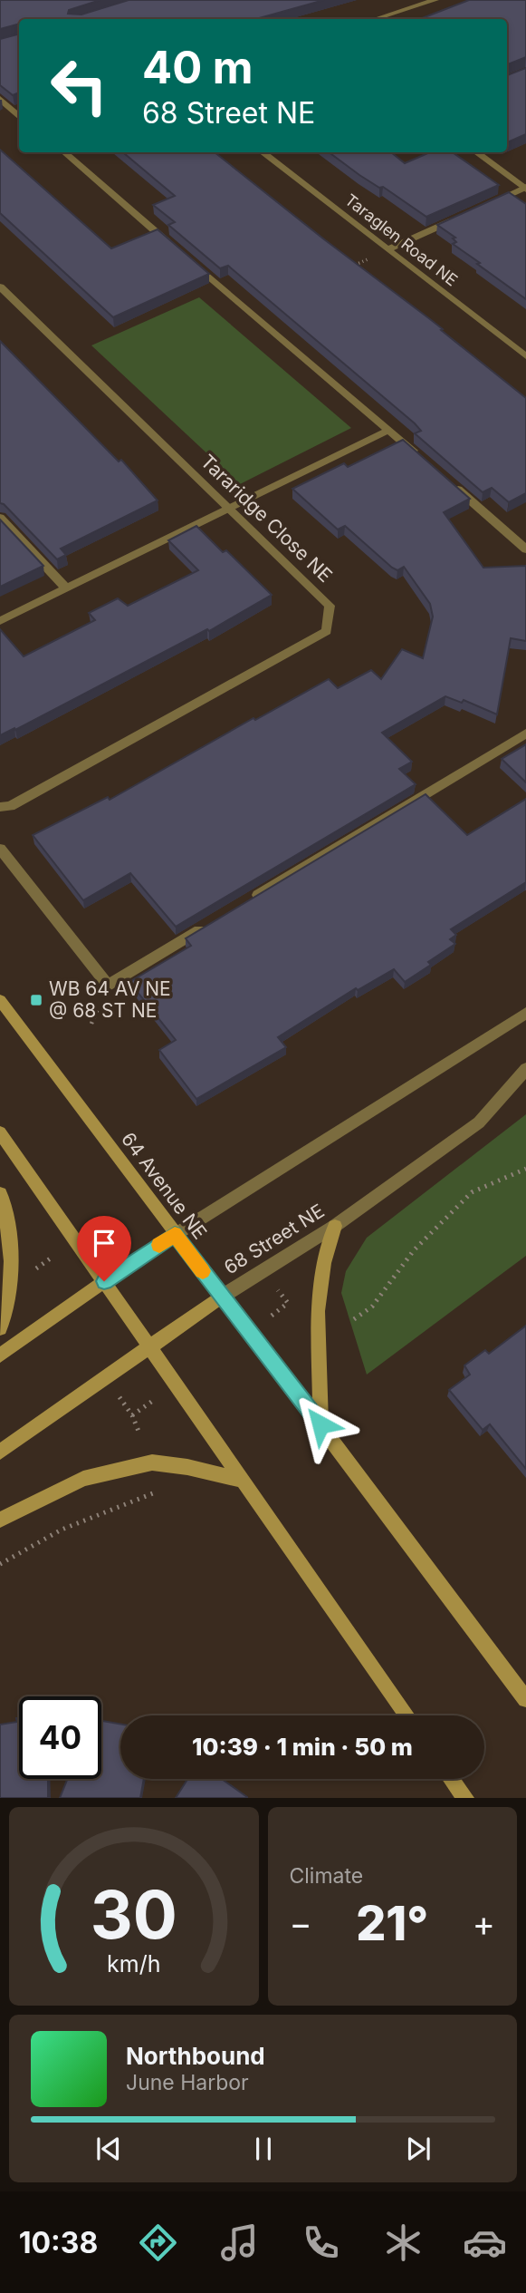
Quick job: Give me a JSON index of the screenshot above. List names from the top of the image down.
{
  "streets": {
    "main road": ["64 Avenue NE", "68 Street NE"],
    "street": ["Taraglen Road NE", "Tararidge Close NE"]
  },
  "crossings": [
    ["64 Avenue NE", "68 Street NE"]
  ],
  "places": {
    "transit": ["WB 64 AV NE @ 68 ST NE"]
  },
  "page": {
    "turn": ["40 m", "68 Street NE"],
    "limit": "40",
    "trip": "10:39 · 1 min · 50 m",
    "tile": "Climate",
    "heat": ["−", "21°", "+"],
    "song": ["Northbound", "June Harbor"],
    "tabs": "10:38",
    "gauge": ["30", "km/h"]
  }
}
